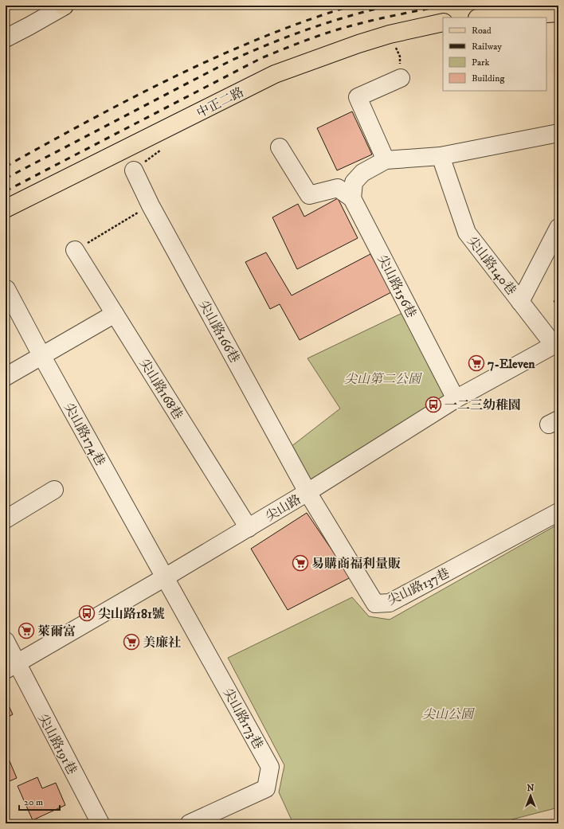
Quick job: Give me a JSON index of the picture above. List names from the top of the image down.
{
  "streets": {
    "main road": ["中正二路"],
    "street": [
      "尖山路140巷",
      "尖山路156巷",
      "尖山路166巷",
      "尖山路168巷",
      "尖山路174巷",
      "尖山路",
      "尖山路137巷",
      "尖山路173巷",
      "尖山路191巷"
    ]
  },
  "crossings": [
    ["尖山路140巷", "尖山路"],
    ["尖山路156巷", "尖山路"],
    ["尖山路166巷", "尖山路"],
    ["尖山路166巷", "尖山路137巷"],
    ["尖山路168巷", "尖山路"],
    ["尖山路174巷", "尖山路"],
    ["尖山路174巷", "尖山路173巷"],
    ["尖山路", "尖山路137巷"],
    ["尖山路", "尖山路173巷"],
    ["尖山路", "尖山路191巷"]
  ],
  "parks": ["尖山第二公園", "尖山公園"],
  "places": {
    "supermarket": [
      "7-Eleven",
      "易購商福利量販",
      "萊爾富",
      "美廉社"
    ],
    "bus stop": ["一二三幼稚園", "尖山路181號"]
  },
  "legend": [
    "Road",
    "Railway",
    "Park",
    "Building"
  ],
  "scale_bar": "20 m",
  "north": "top"
}
